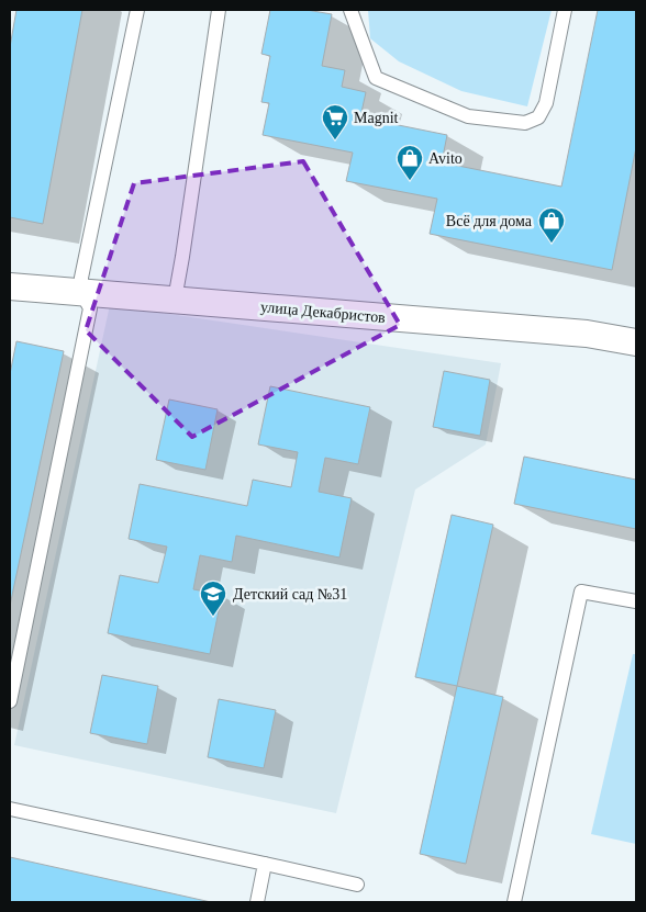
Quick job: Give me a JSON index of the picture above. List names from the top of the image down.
{
  "streets": {
    "street": ["улица Декабристов"]
  },
  "places": {
    "supermarket": ["Magnit"],
    "shop": ["Avito", "Всё для дома"],
    "school or university": ["Детский сад №31"]
  }
}
